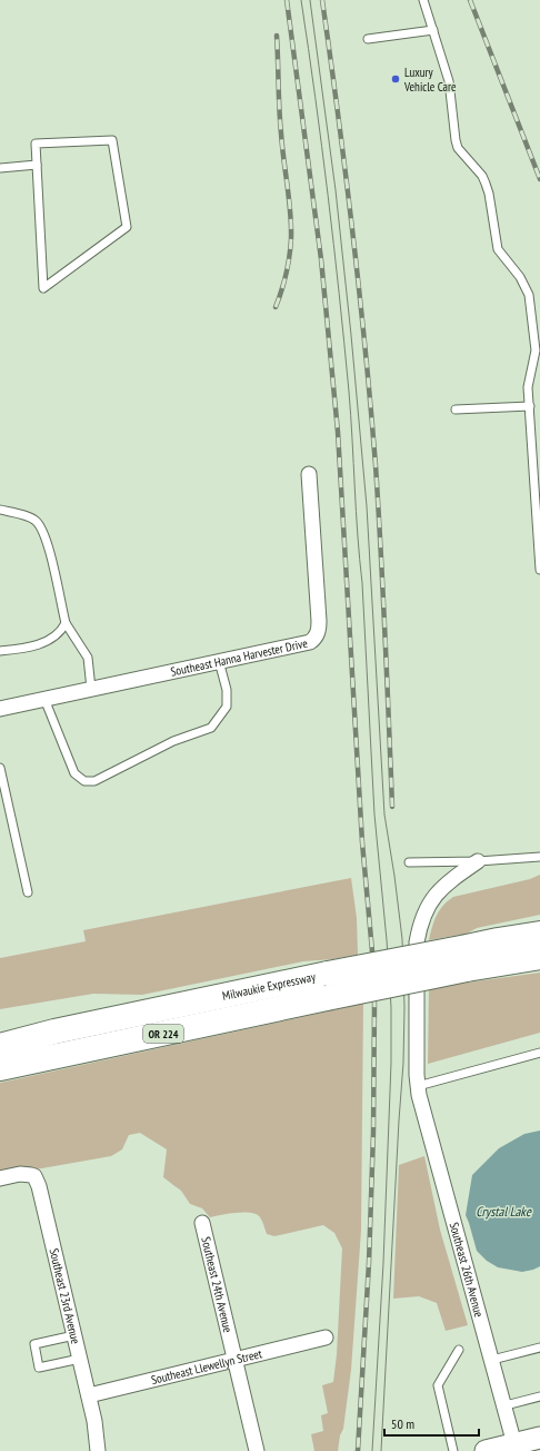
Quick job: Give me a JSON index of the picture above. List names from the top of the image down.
{
  "streets": {
    "highway": ["Milwaukie Expressway", "OR 224"],
    "street": [
      "Southeast Hanna Harvester Drive",
      "Southeast 26th Avenue",
      "Southeast 24th Avenue",
      "Southeast 23rd Avenue",
      "Southeast Llewellyn Street"
    ]
  },
  "crossings": [
    ["Southeast 24th Avenue", "Southeast Llewellyn Street"],
    ["Southeast 23rd Avenue", "Southeast Llewellyn Street"]
  ],
  "water": ["Crystal Lake"],
  "places": ["Luxury Vehicle Care"],
  "scale_bar": "50 m"
}
